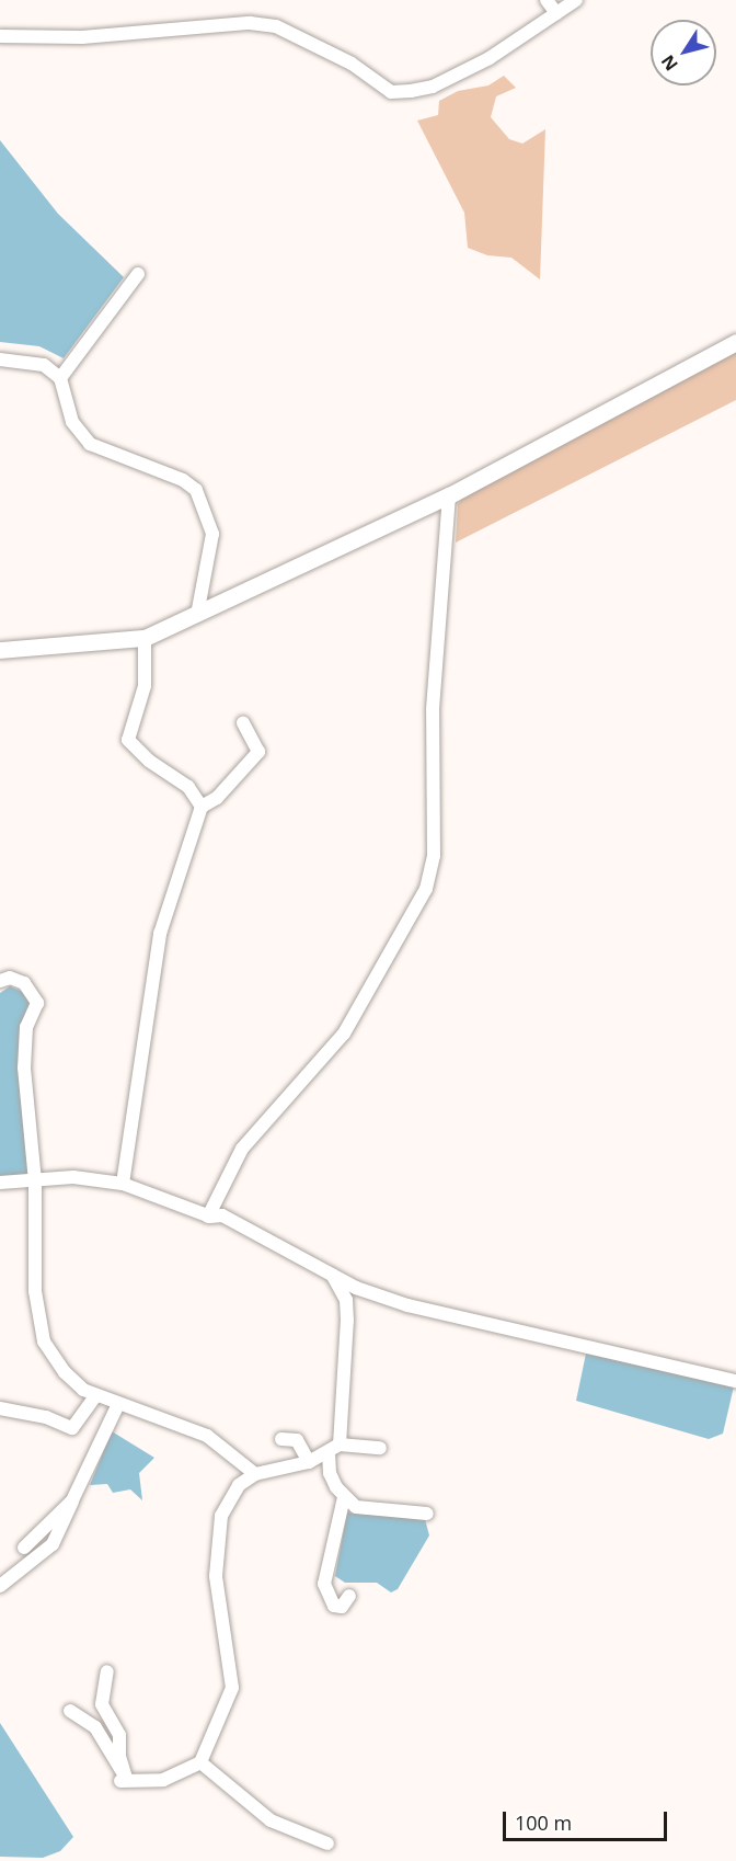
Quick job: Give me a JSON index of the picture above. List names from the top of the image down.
{
  "scale_bar": "100 m",
  "north": "bottom left"
}
